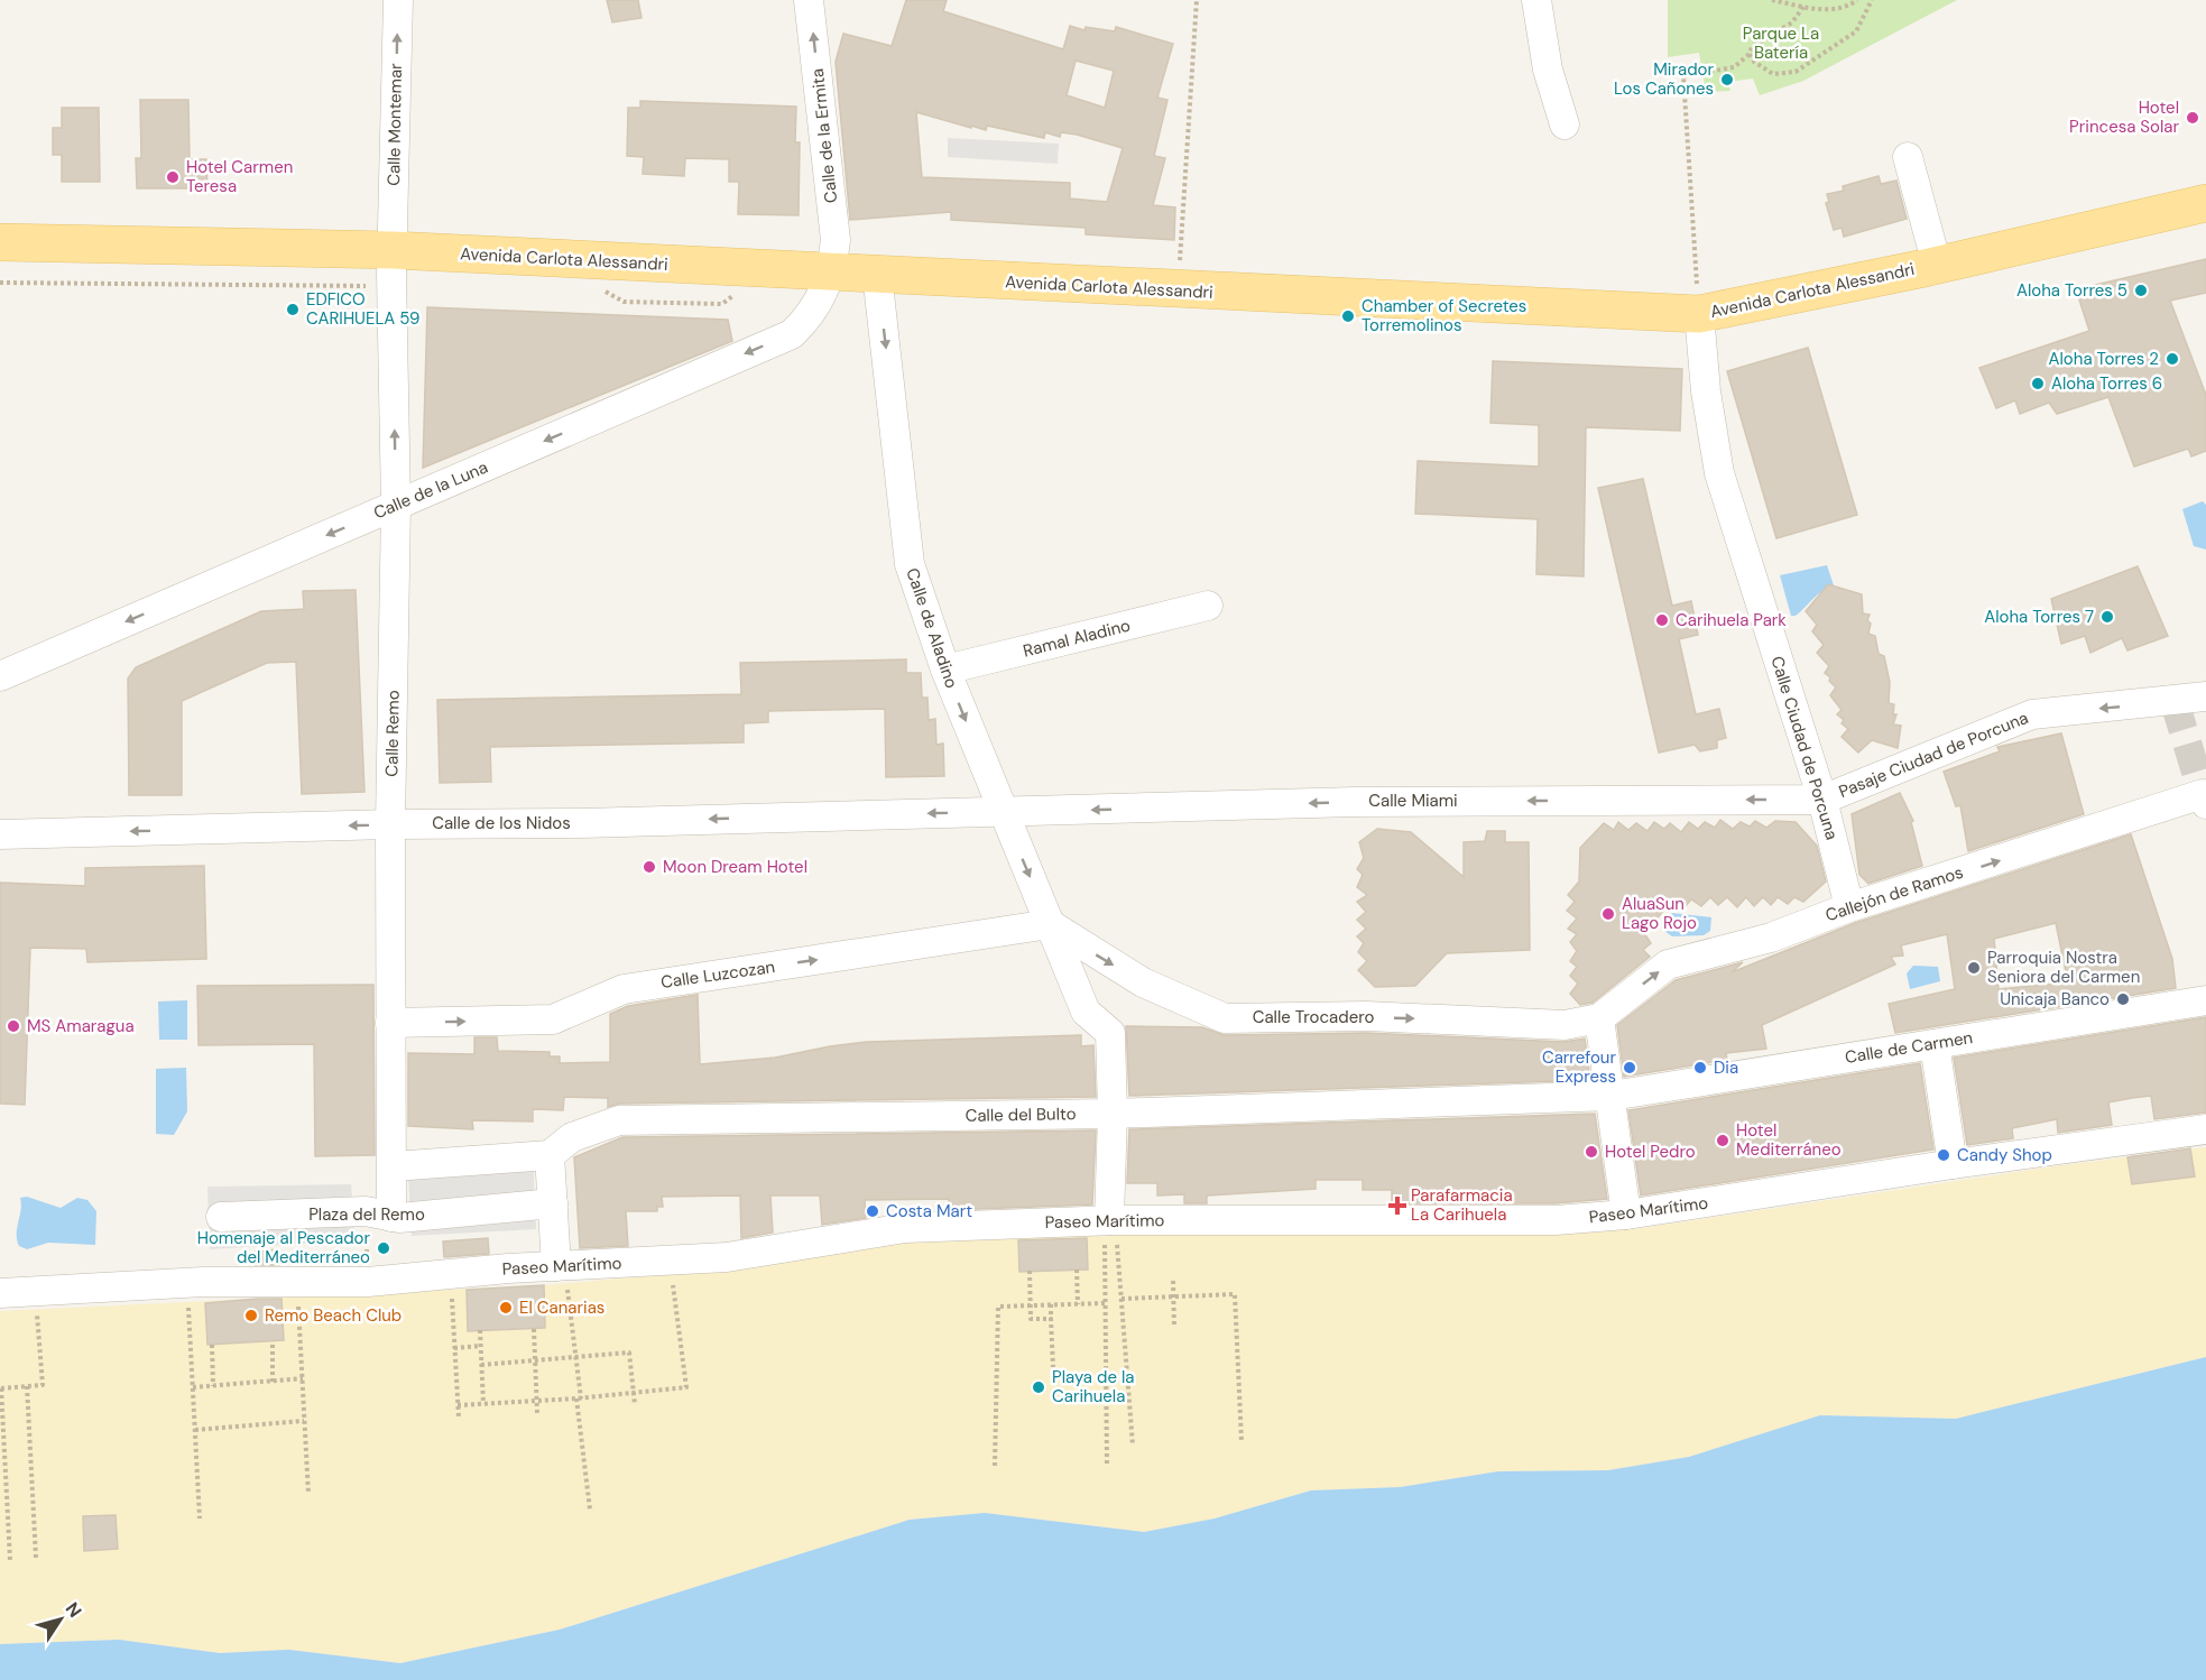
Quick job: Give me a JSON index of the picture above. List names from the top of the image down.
{
  "streets": {
    "main road": ["Avenida Carlota Alessandri"],
    "street": [
      "Calle Montemar",
      "Calle de la Ermita",
      "Calle de la Luna",
      "Calle de Aladino",
      "Ramal Aladino",
      "Calle Remo",
      "Calle Ciudad de Porcuna",
      "Pasaje Ciudad de Porcuna",
      "Calle Miami",
      "Calle de los Nidos",
      "Callejón de Ramos",
      "Calle Luzcozan",
      "Calle Trocadero",
      "Calle de Carmen",
      "Calle del Bulto",
      "Paseo Marítimo",
      "Plaza del Remo"
    ]
  },
  "crossings": [
    ["Calle Montemar", "Avenida Carlota Alessandri"],
    ["Calle Montemar", "Calle Remo"],
    ["Calle de la Ermita", "Avenida Carlota Alessandri"],
    ["Calle de la Ermita", "Calle de la Luna"],
    ["Avenida Carlota Alessandri", "Calle de la Luna"],
    ["Avenida Carlota Alessandri", "Calle de Aladino"],
    ["Avenida Carlota Alessandri", "Calle Remo"],
    ["Avenida Carlota Alessandri", "Calle Ciudad de Porcuna"],
    ["Calle de la Luna", "Calle Remo"],
    ["Calle de Aladino", "Ramal Aladino"],
    ["Calle de Aladino", "Calle Miami"],
    ["Calle de Aladino", "Calle de los Nidos"],
    ["Calle de Aladino", "Calle Luzcozan"],
    ["Calle de Aladino", "Calle Trocadero"],
    ["Calle de Aladino", "Calle del Bulto"],
    ["Calle de Aladino", "Paseo Marítimo"],
    ["Calle Remo", "Calle de los Nidos"],
    ["Calle Remo", "Calle Luzcozan"],
    ["Calle Remo", "Plaza del Remo"],
    ["Calle Ciudad de Porcuna", "Pasaje Ciudad de Porcuna"],
    ["Calle Ciudad de Porcuna", "Calle Miami"],
    ["Calle Ciudad de Porcuna", "Callejón de Ramos"],
    ["Pasaje Ciudad de Porcuna", "Calle Miami"],
    ["Calle Miami", "Calle de los Nidos"],
    ["Callejón de Ramos", "Calle Trocadero"],
    ["Calle Luzcozan", "Calle Trocadero"],
    ["Calle de Carmen", "Calle del Bulto"]
  ],
  "one_way": [
    "Calle Montemar",
    "Calle de la Ermita",
    "Calle de la Luna",
    "Calle de Aladino",
    "Pasaje Ciudad de Porcuna",
    "Calle Miami",
    "Calle de los Nidos",
    "Callejón de Ramos",
    "Calle Luzcozan",
    "Calle Trocadero"
  ],
  "parks": ["Parque La Batería"],
  "places": {
    "other": [
      "Mirador Los Cañones",
      "Hotel Princesa Solar",
      "Hotel Carmen Teresa",
      "Aloha Torres 5",
      "EDFICO CARIHUELA 59",
      "Chamber of Secretes Torremolinos",
      "Aloha Torres 2",
      "Aloha Torres 6",
      "Aloha Torres 7",
      "Carihuela Park",
      "Moon Dream Hotel",
      "AluaSun Lago Rojo",
      "Parroquia Nostra Seniora del Carmen",
      "Unicaja Banco",
      "MS Amaragua",
      "Carrefour Express",
      "Dia",
      "Hotel Mediterráneo",
      "Hotel Pedro",
      "Candy Shop",
      "Costa Mart",
      "Homenaje al Pescador del Mediterráneo",
      "El Canarias",
      "Remo Beach Club",
      "Playa de la Carihuela"
    ],
    "health": ["Parafarmacia La Carihuela"]
  },
  "north": "top right"
}
